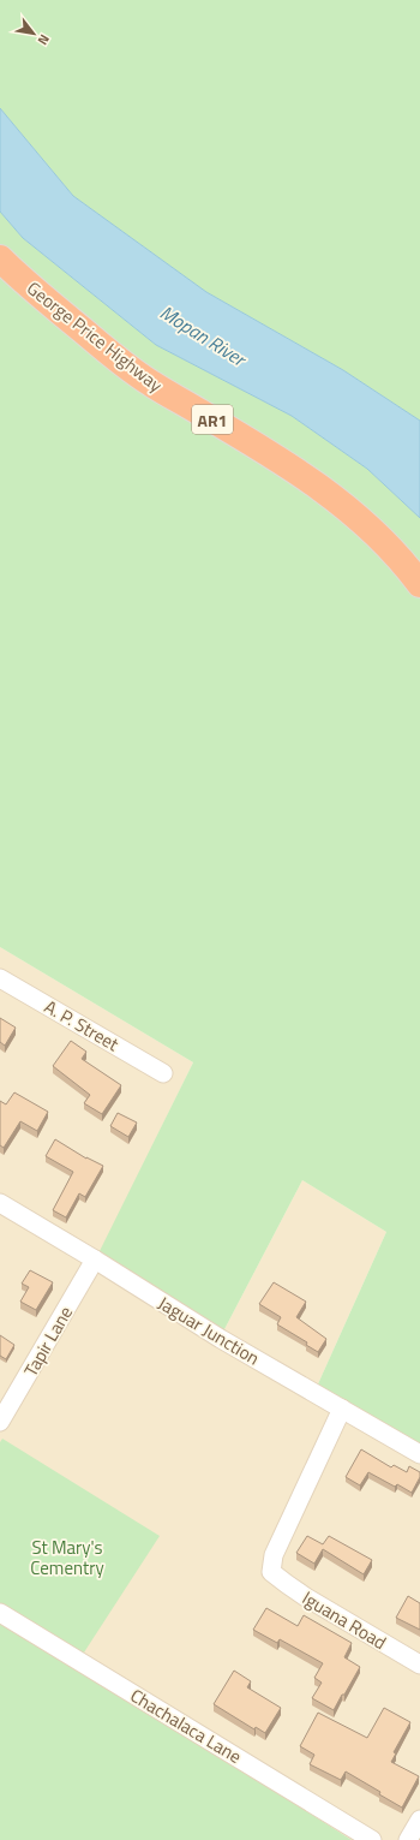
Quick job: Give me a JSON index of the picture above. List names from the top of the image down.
{
  "streets": {
    "highway": ["George Price Highway", "AR1"],
    "street": [
      "A. P. Street",
      "Jaguar Junction",
      "Tapir Lane",
      "Iguana Road",
      "Chachalaca Lane"
    ]
  },
  "crossings": [
    ["Jaguar Junction", "Tapir Lane"],
    ["Jaguar Junction", "Iguana Road"]
  ],
  "water": ["Mopan River"],
  "parks": ["St Mary's Cementry"],
  "north": "bottom right"
}
